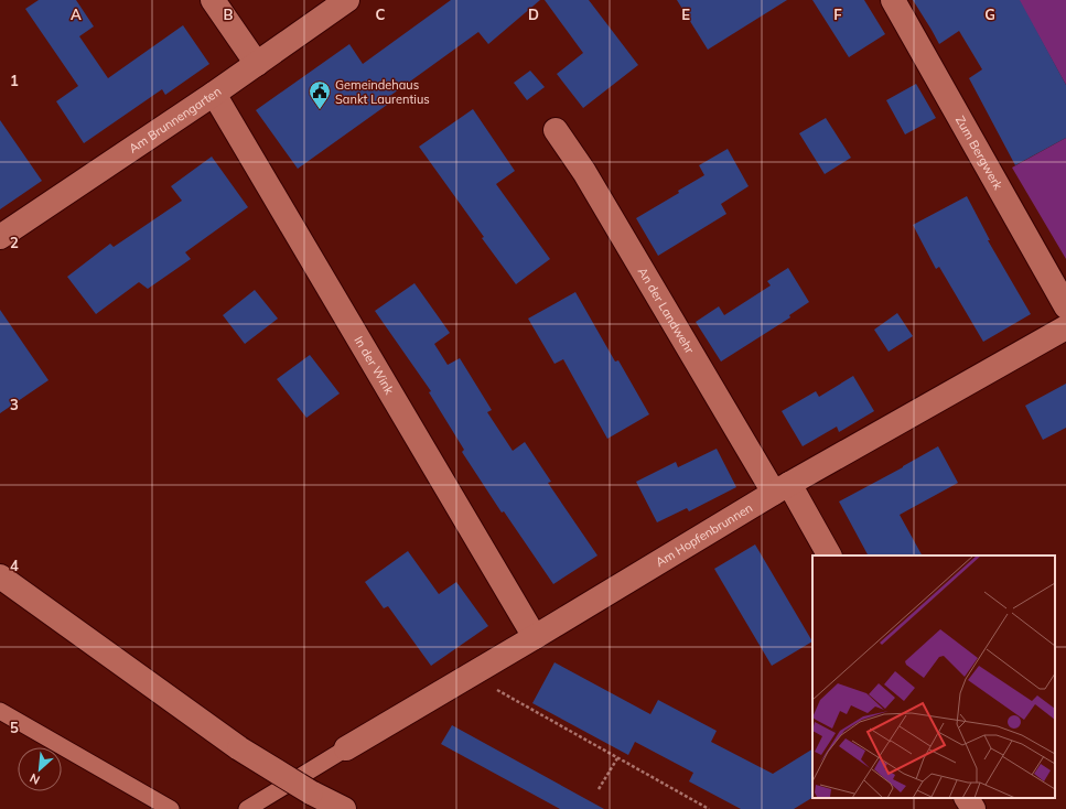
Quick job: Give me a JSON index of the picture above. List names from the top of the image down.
{
  "streets": {
    "street": [
      "Am Brunnengarten",
      "Zum Bergwerk",
      "An der Landwehr",
      "In der Wink",
      "Am Hopfenbrunnen"
    ]
  },
  "crossings": [
    ["Am Brunnengarten", "In der Wink"],
    ["An der Landwehr", "Am Hopfenbrunnen"],
    ["In der Wink", "Am Hopfenbrunnen"]
  ],
  "places": {
    "public building": ["Gemeindehaus Sankt Laurentius"]
  },
  "north": "bottom left",
  "grid": {
    "columns": [
      "A",
      "B",
      "C",
      "D",
      "E",
      "F",
      "G"
    ],
    "rows": [
      "1",
      "2",
      "3",
      "4",
      "5"
    ]
  }
}
